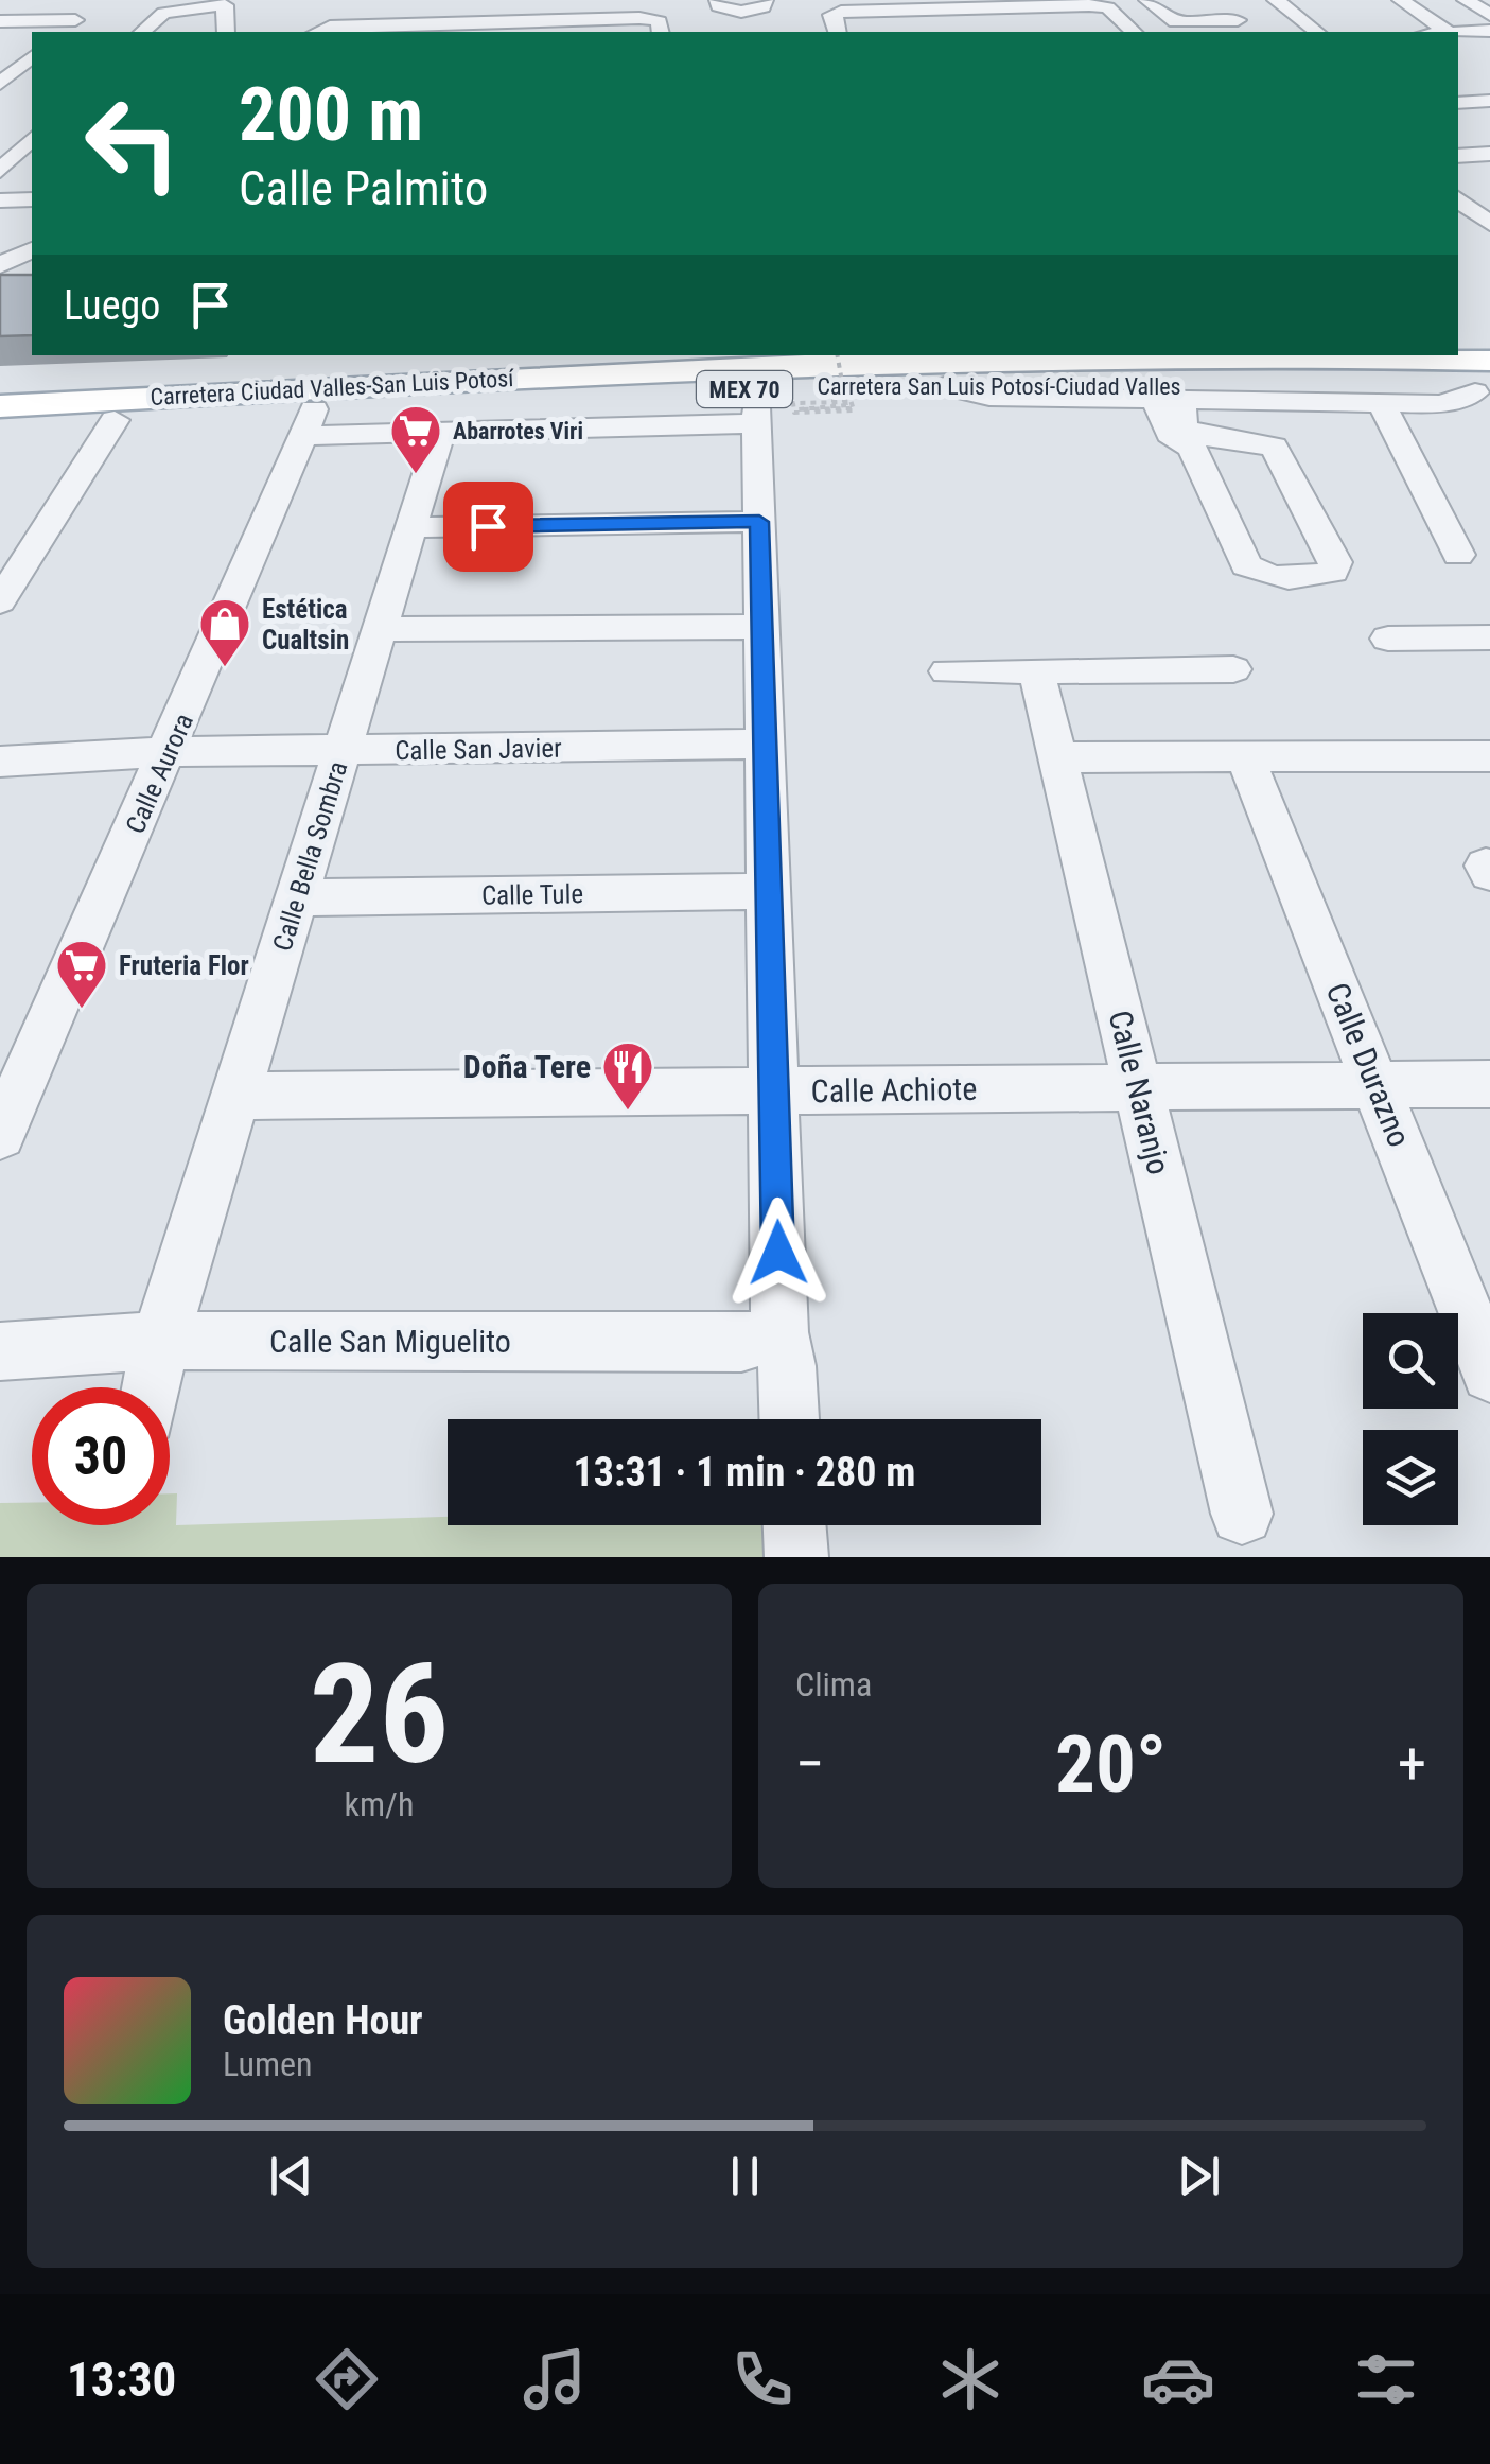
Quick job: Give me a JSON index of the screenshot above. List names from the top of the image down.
{
  "streets": {
    "main road": ["Carretera San Luis Potosí-Ciudad Valles", "Carretera Ciudad Valles-San Luis Potosí", "MEX 70"],
    "street": [
      "Calle San Javier",
      "Calle Aurora",
      "Calle Bella Sombra",
      "Calle Tule",
      "Calle Durazno",
      "Calle Achiote",
      "Calle Naranjo",
      "Calle San Miguelito"
    ]
  },
  "crossings": [
    ["Carretera San Luis Potosí-Ciudad Valles", "Carretera Ciudad Valles-San Luis Potosí"],
    ["Carretera San Luis Potosí-Ciudad Valles", "Calle Aurora"],
    ["Calle San Javier", "Calle Aurora"],
    ["Calle San Javier", "Calle Bella Sombra"],
    ["Calle Bella Sombra", "Calle Tule"],
    ["Calle Bella Sombra", "Calle Achiote"],
    ["Calle Bella Sombra", "Calle San Miguelito"],
    ["Calle Durazno", "Calle Achiote"],
    ["Calle Achiote", "Calle Naranjo"]
  ],
  "places": {
    "supermarket": ["Abarrotes Viri", "Fruteria Flor"],
    "shop": ["Estética Cualtsin"],
    "restaurant": ["Doña Tere"]
  },
  "page": {
    "turn": ["200 m", "Calle Palmito"],
    "then": "Luego",
    "limit": "30",
    "trip": "13:31 · 1 min · 280 m",
    "tile": [
      ["26", "km/h"],
      "Clima"
    ],
    "heat": ["−", "20°", "+"],
    "song": ["Golden Hour", "Lumen"],
    "tabs": "13:30"
  }
}
